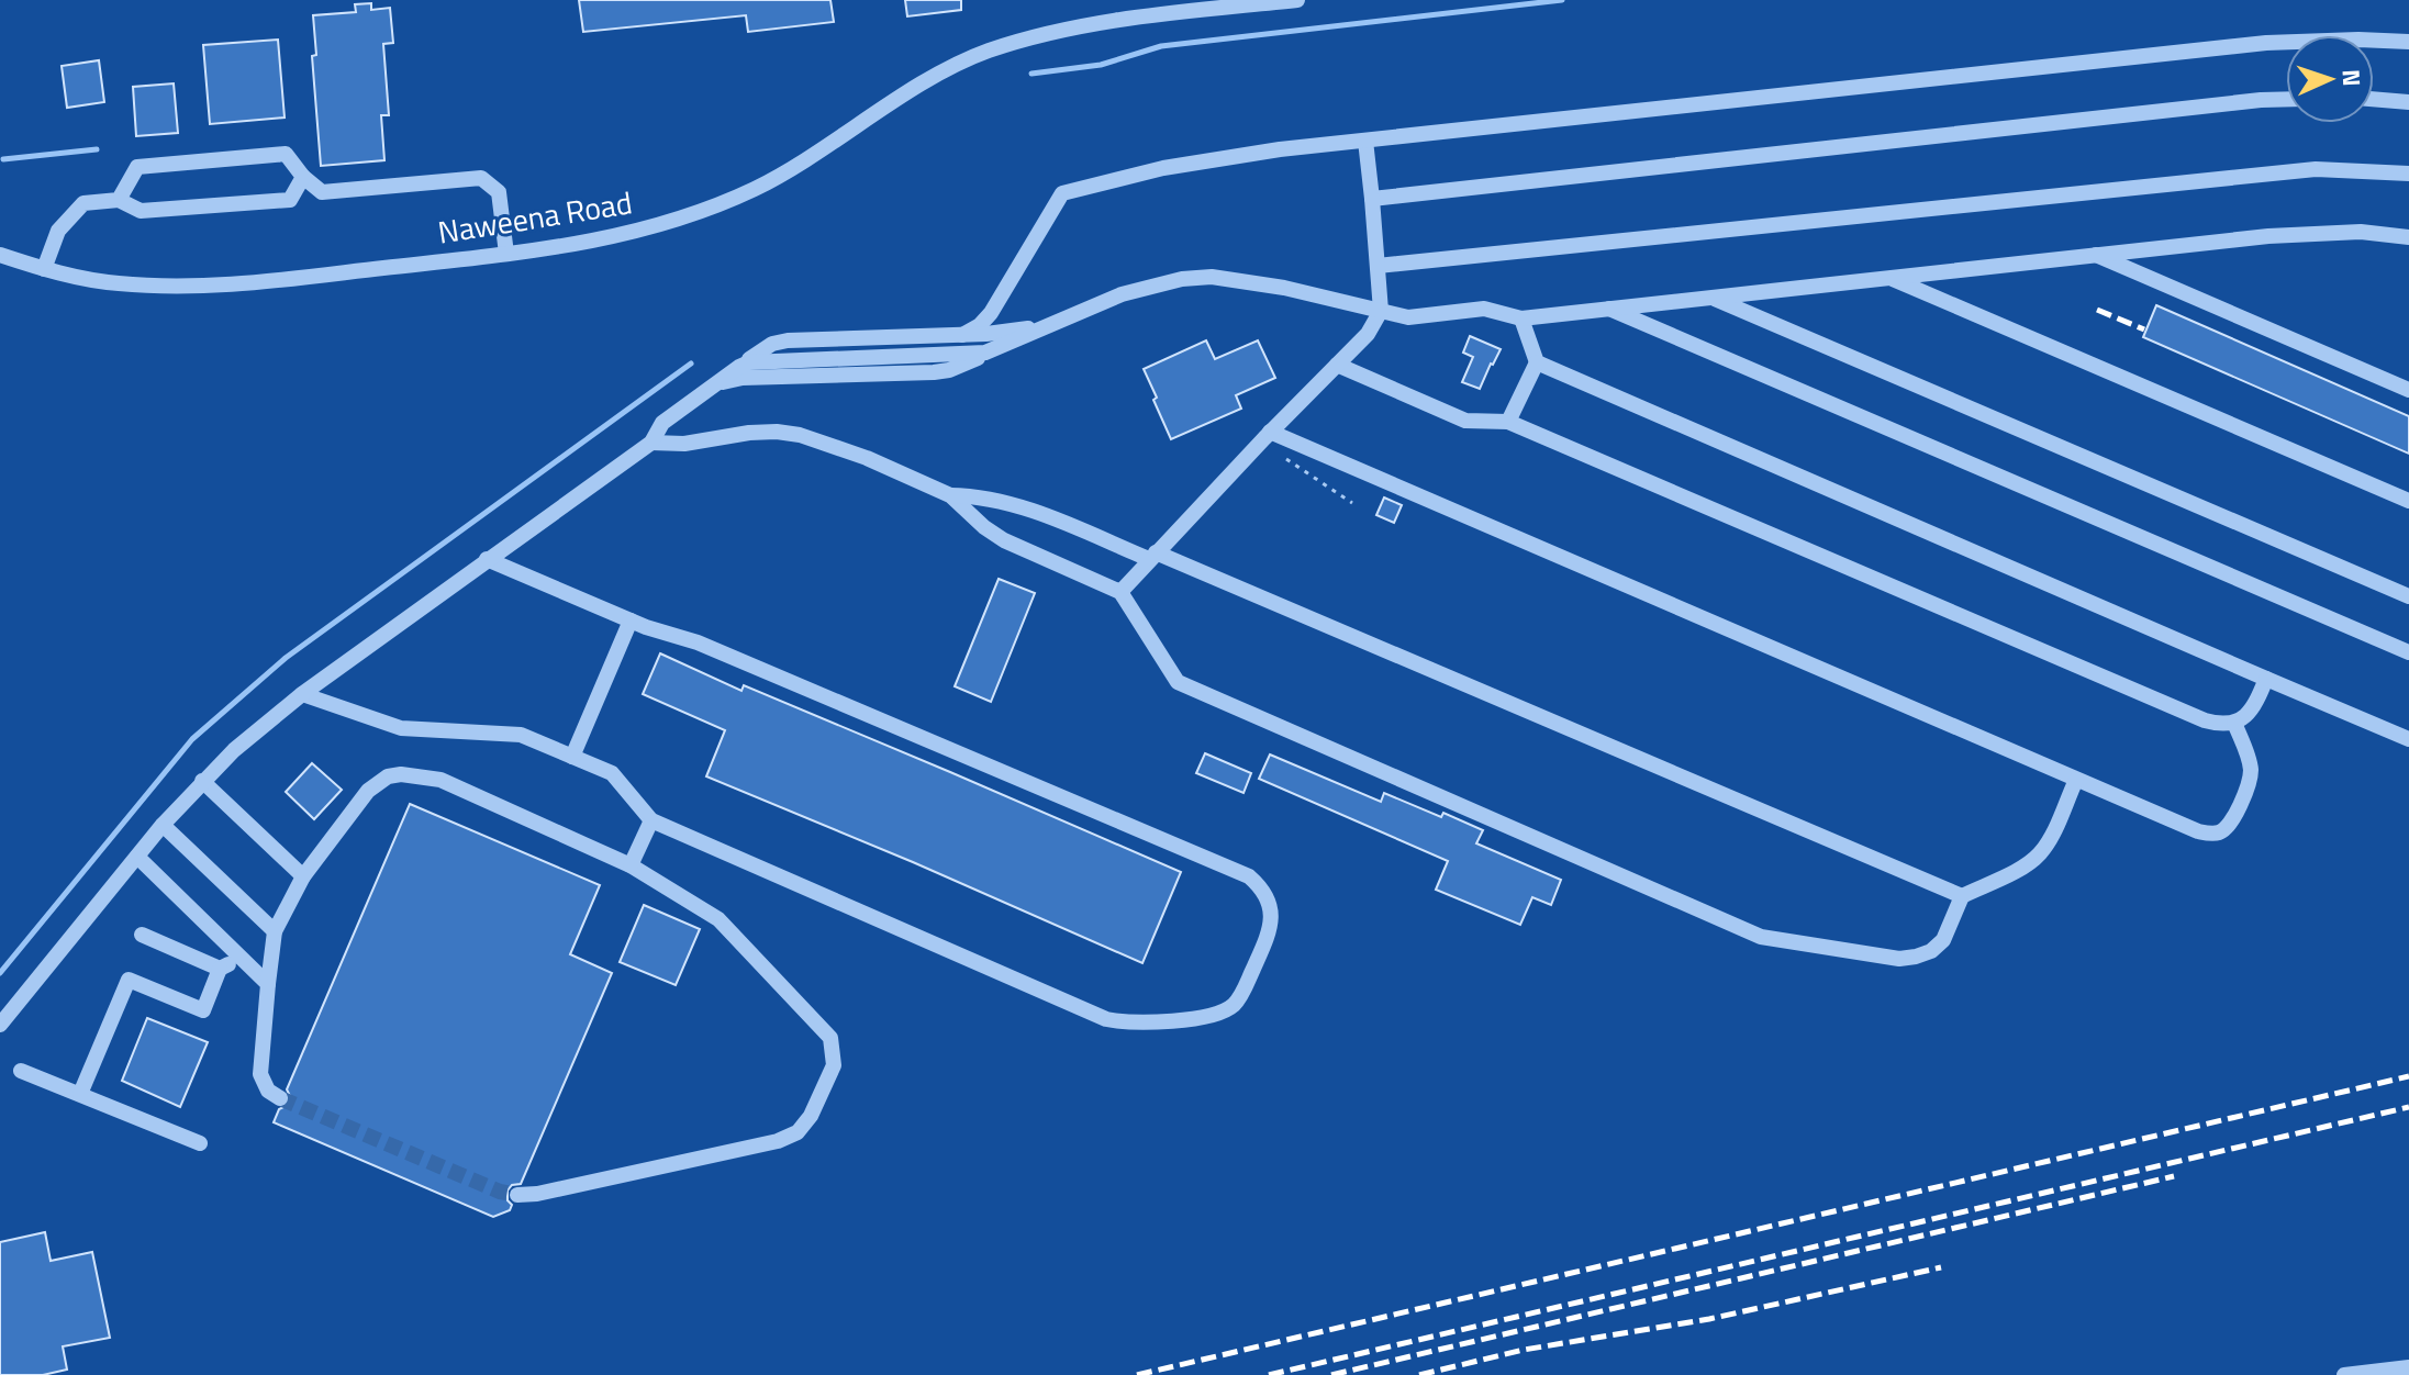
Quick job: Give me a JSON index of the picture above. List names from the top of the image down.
{
  "streets": {
    "street": ["Naweena Road"]
  },
  "north": "right"
}
